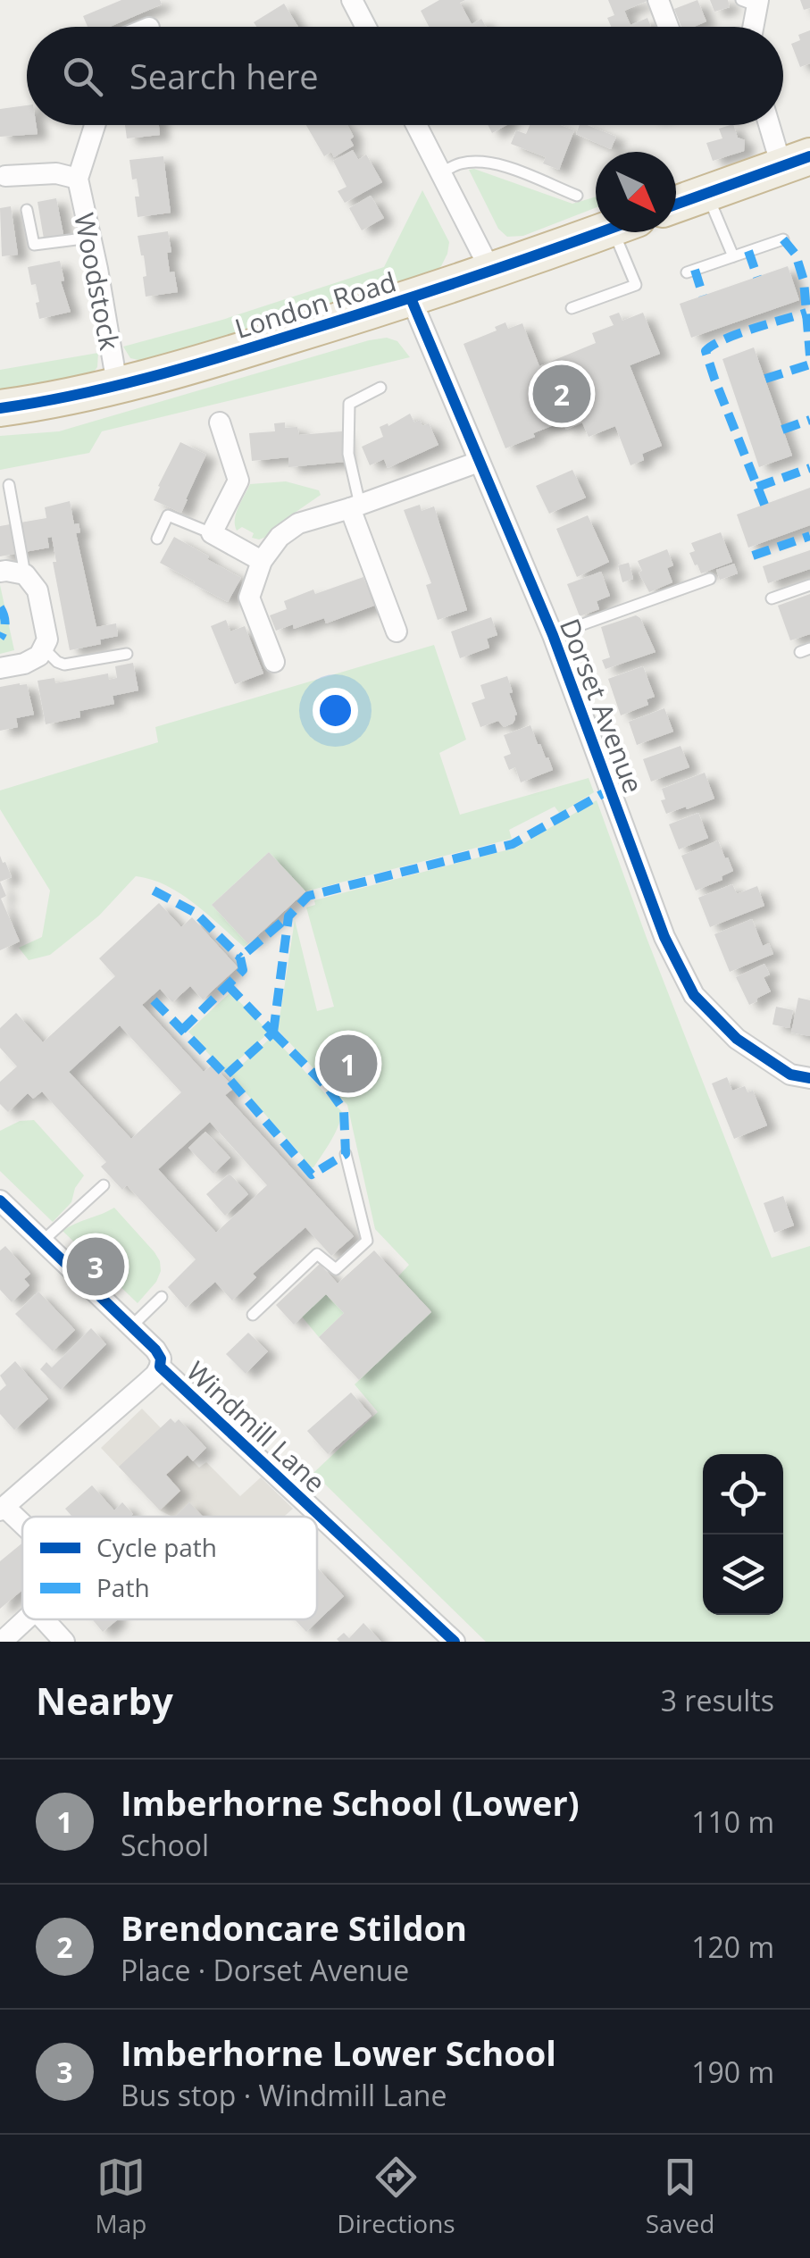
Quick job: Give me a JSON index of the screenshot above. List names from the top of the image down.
{
  "streets": {
    "highway": ["London Road"],
    "street": ["Woodstock", "Dorset Avenue", "Windmill Lane"]
  },
  "crossings": [
    ["Woodstock", "London Road"],
    ["London Road", "Dorset Avenue"]
  ],
  "legend": ["Cycle path", "Path"],
  "north": "bottom right",
  "page": {
    "search": "Search here",
    "pins": ["2", "1", "3"],
    "heading": ["Nearby", "3 results"],
    "list": [
      {
        "mark": "1",
        "name": "Imberhorne School (Lower)",
        "note": "School",
        "value": "110 m"
      },
      {
        "mark": "2",
        "name": "Brendoncare Stildon",
        "note": "Place · Dorset Avenue",
        "value": "120 m"
      },
      {
        "mark": "3",
        "name": "Imberhorne Lower School",
        "note": "Bus stop · Windmill Lane",
        "value": "190 m"
      }
    ],
    "nav": ["Map", "Directions", "Saved"]
  }
}
